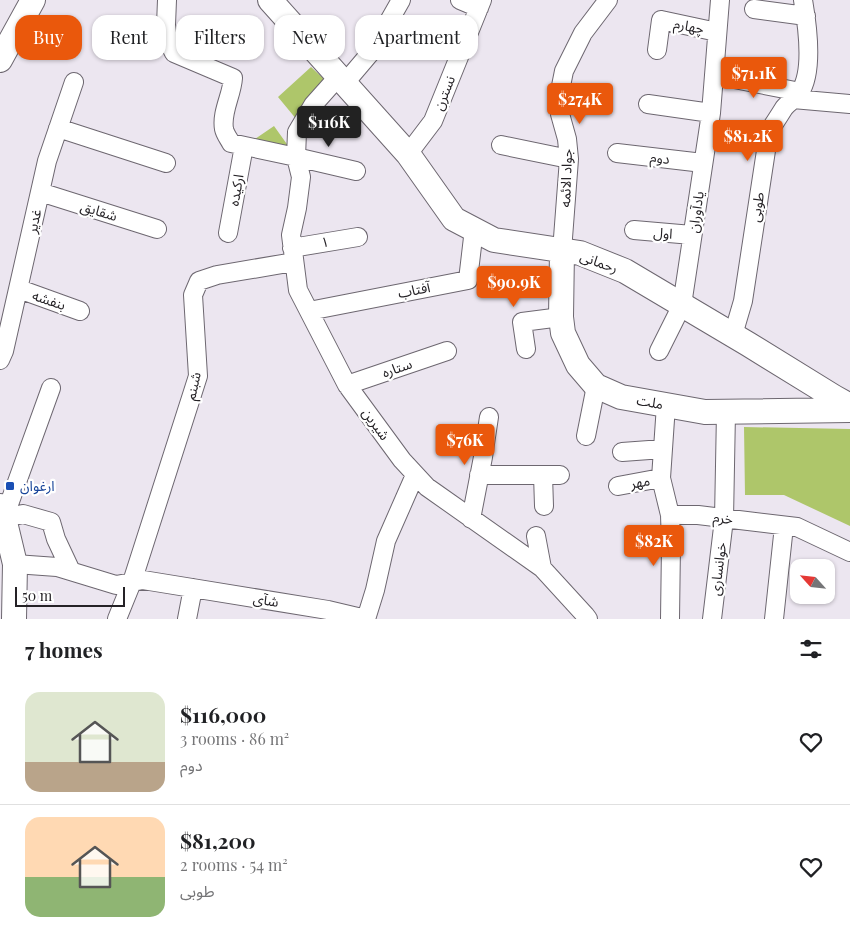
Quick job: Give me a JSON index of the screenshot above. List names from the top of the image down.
{
  "streets": {
    "street": [
      "چهارم",
      "نسترن",
      "دوم",
      "جواد الائمه",
      "ارکیده",
      "طوبی",
      "شقایق",
      "یادآوران",
      "غدیر",
      "اول",
      "۱",
      "رحمانی",
      "آفتاب",
      "بنفشه",
      "ستاره",
      "شبنم",
      "ملت",
      "شیرین",
      "مهر",
      "خرم",
      "خوانساری",
      "شآی"
    ]
  },
  "crossings": [
    ["چهارم", "یادآوران"],
    ["نسترن", "رحمانی"],
    ["دوم", "یادآوران"],
    ["جواد الائمه", "رحمانی"],
    ["جواد الائمه", "ملت"],
    ["طوبی", "رحمانی"],
    ["شقایق", "غدیر"],
    ["یادآوران", "اول"],
    ["یادآوران", "رحمانی"],
    ["غدیر", "بنفشه"],
    ["۱", "شبنم"],
    ["۱", "شیرین"],
    ["رحمانی", "آفتاب"],
    ["رحمانی", "ملت"],
    ["رحمانی", "شیرین"],
    ["آفتاب", "شیرین"],
    ["ستاره", "شیرین"],
    ["شبنم", "شیرین"],
    ["شبنم", "شآی"],
    ["ملت", "خوانساری"],
    ["شیرین", "شآی"],
    ["خرم", "خوانساری"]
  ],
  "places": {
    "transit": ["ارغوان"]
  },
  "scale_bar": "50 m",
  "north": "top left",
  "page": {
    "chip": [
      "Buy",
      "Rent",
      "Filters",
      "New",
      "Apartment"
    ],
    "price": [
      "$71.1K",
      "$274K",
      "$116K",
      "$81.2K",
      "$90.9K",
      "$76K",
      "$82K"
    ],
    "scale": "50 m",
    "heading": "7 homes",
    "list": [
      {
        "name": "$116,000",
        "note": "3 rooms · 86 m² · دوم"
      },
      {
        "name": "$81,200",
        "note": "2 rooms · 54 m² · طوبی"
      }
    ]
  }
}
